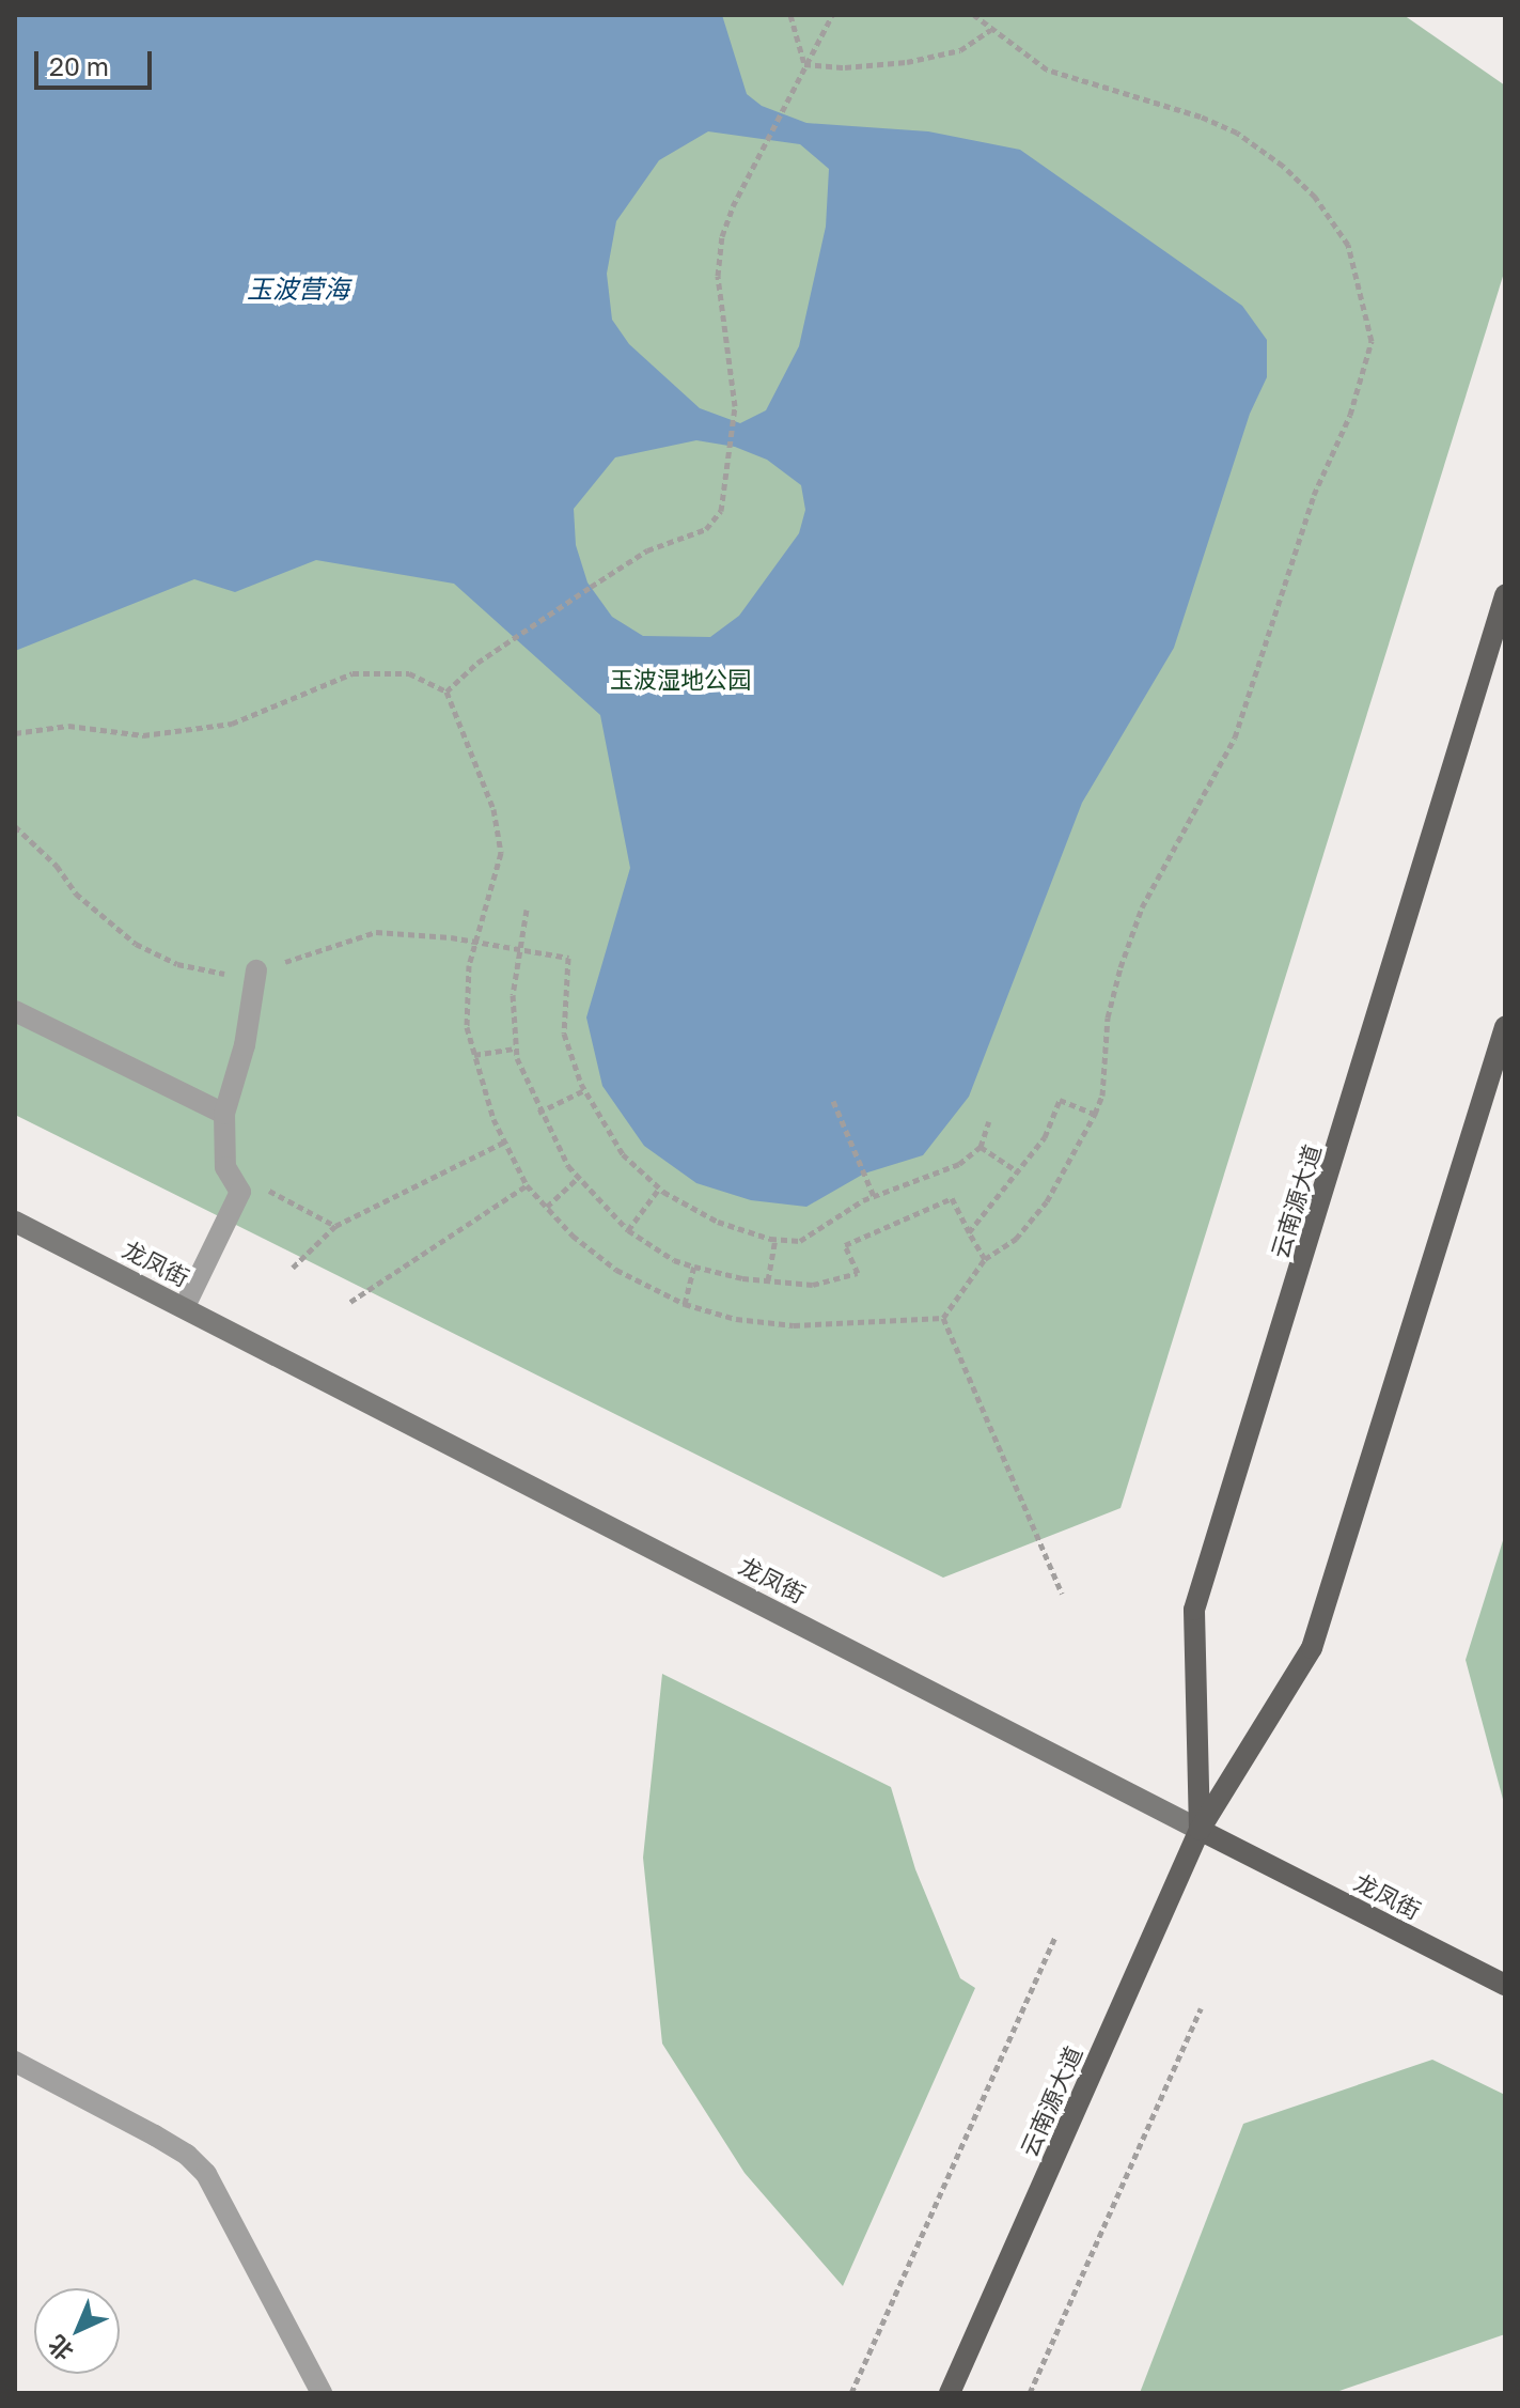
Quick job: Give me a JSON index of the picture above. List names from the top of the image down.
{
  "streets": {
    "main road": ["云南源大道", "龙凤街"]
  },
  "crossings": [
    ["云南源大道", "龙凤街"]
  ],
  "water": ["玉波营海"],
  "parks": ["玉波湿地公园"],
  "scale_bar": "20 m",
  "north": "bottom left"
}
